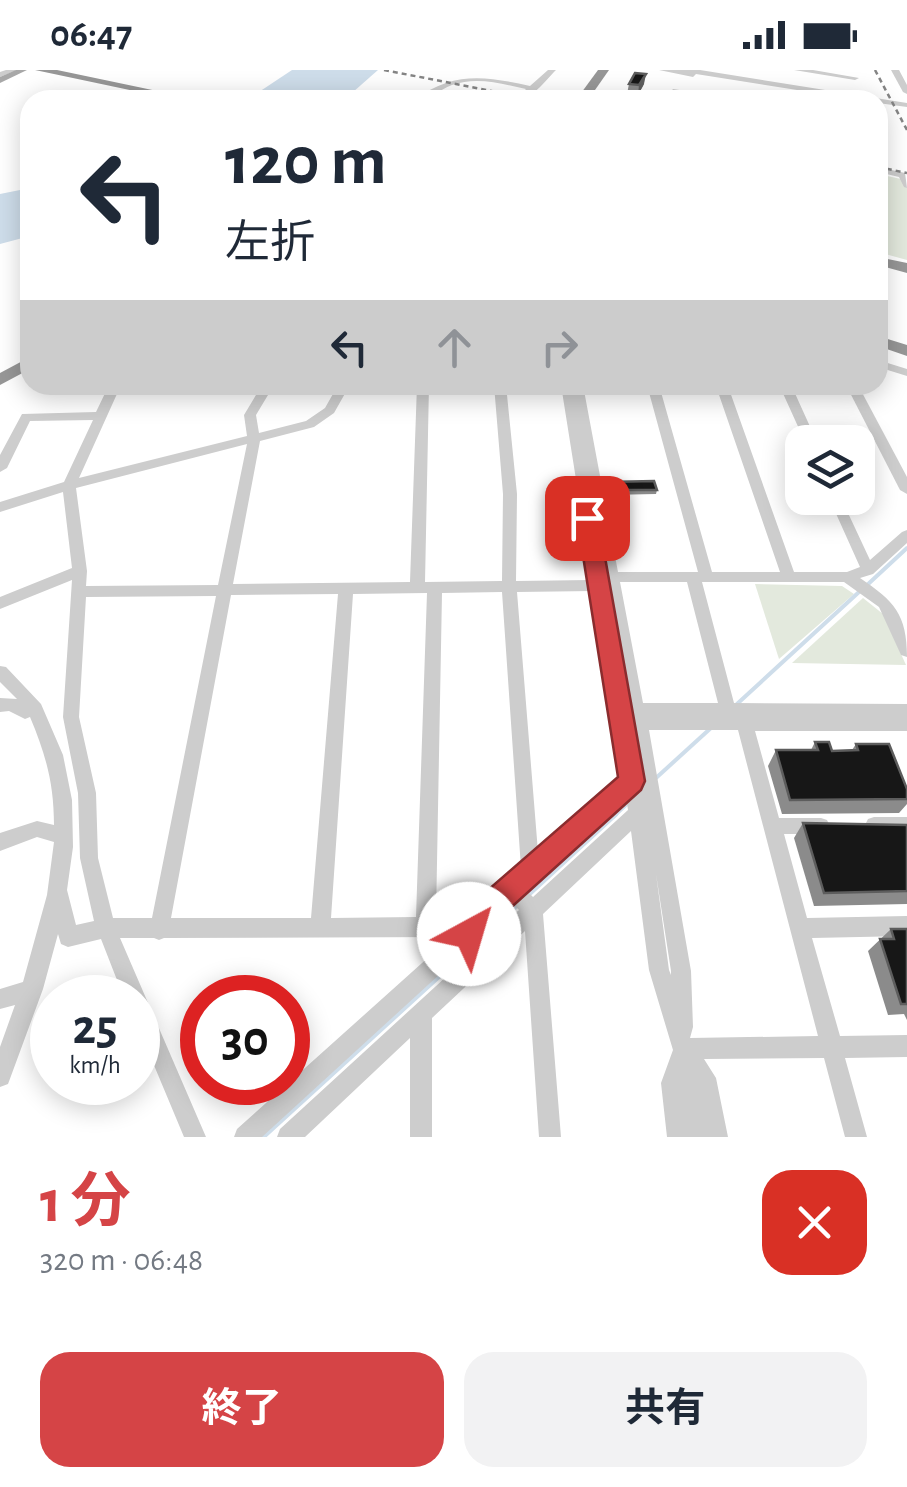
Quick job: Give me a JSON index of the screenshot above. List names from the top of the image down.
{
  "page": {
    "status": "06:47",
    "turn": ["120 m", "左折"],
    "speed": "25 km/h",
    "limit": "30",
    "heading": ["1 分", "320 m · 06:48"],
    "buttons": ["終了", "共有"]
  }
}
